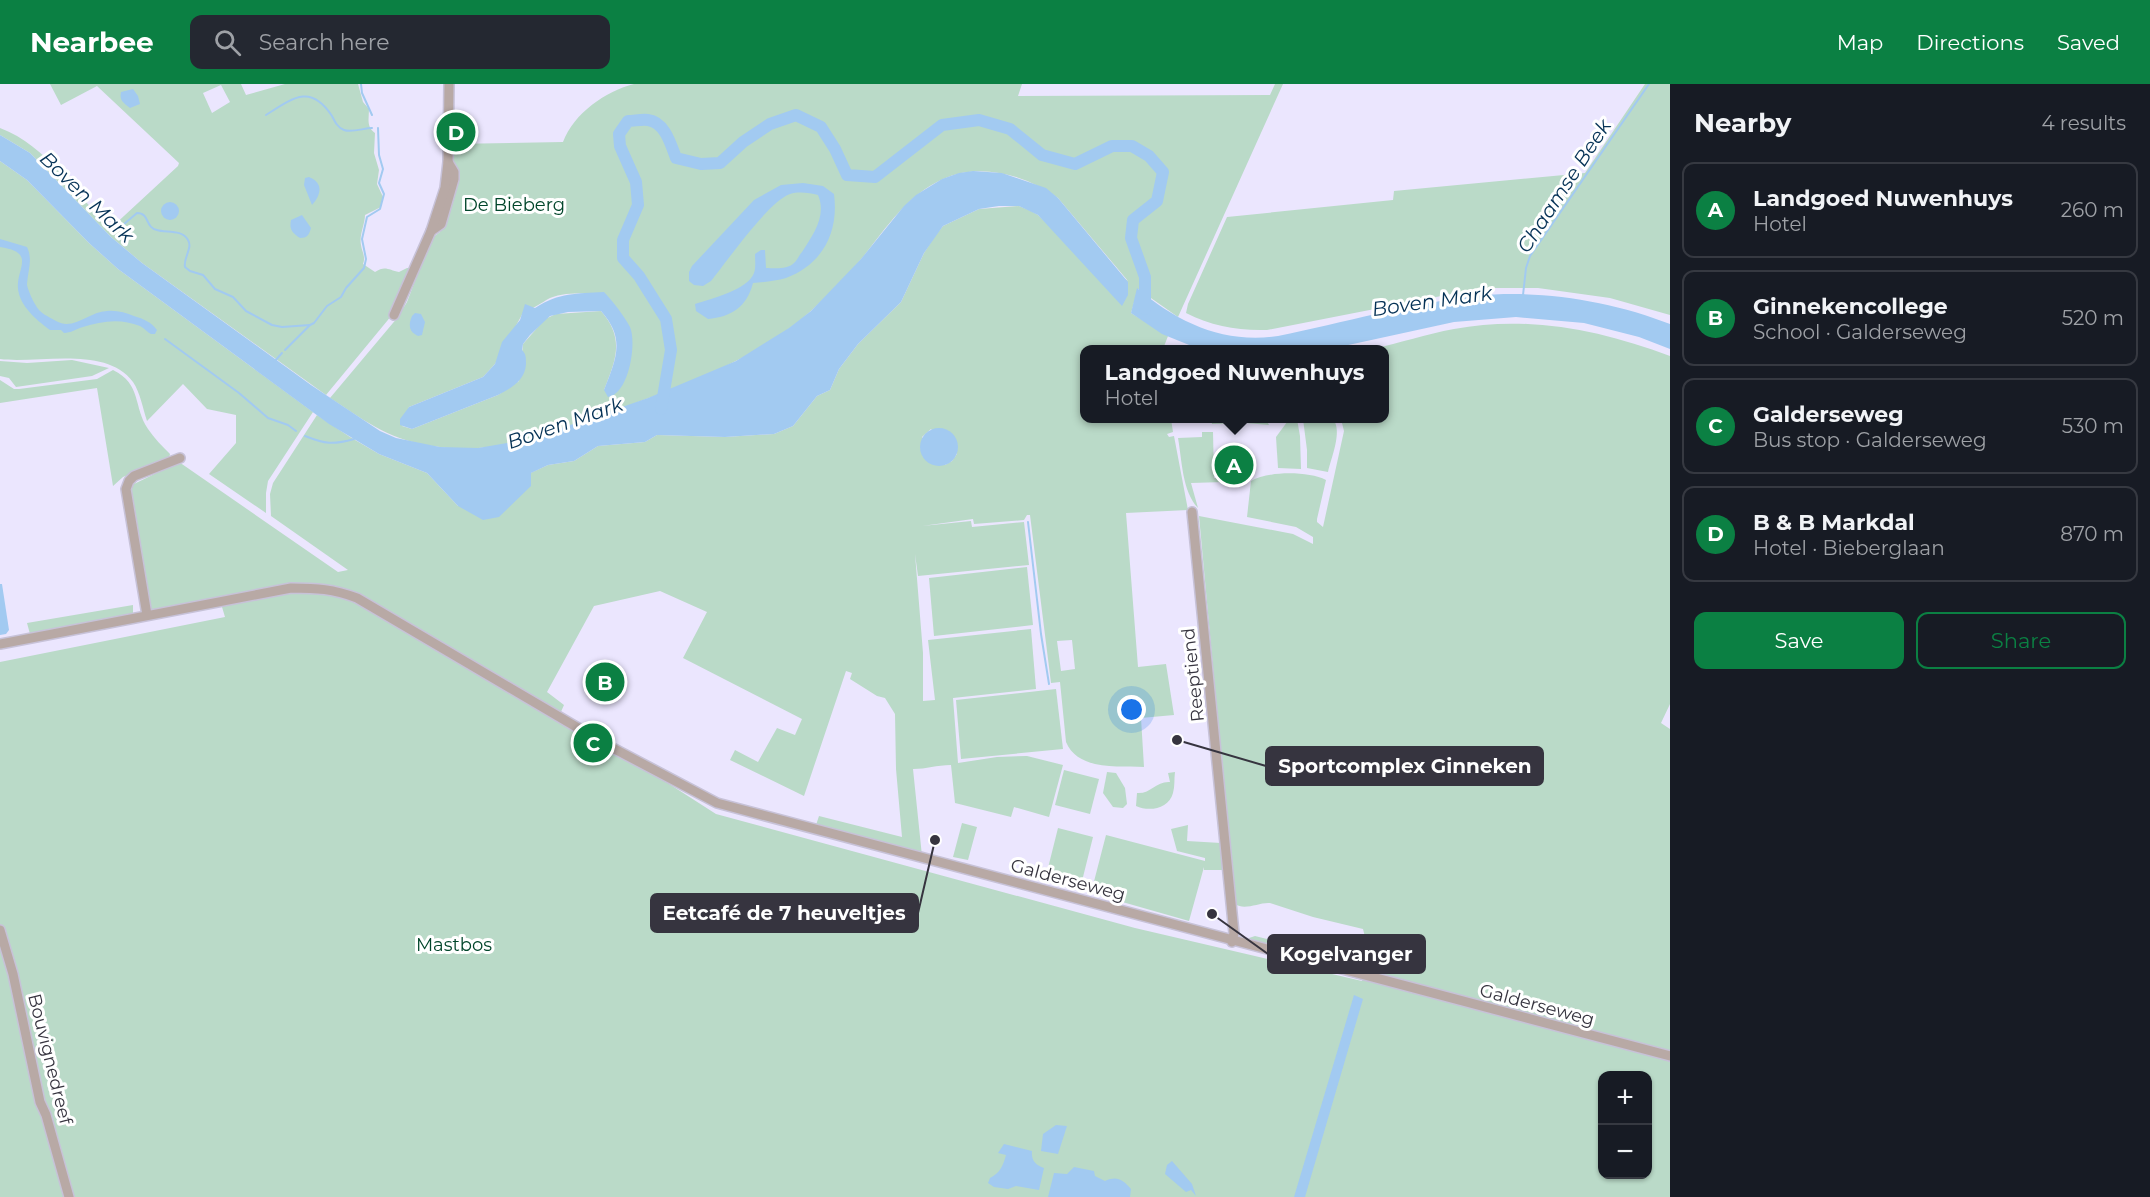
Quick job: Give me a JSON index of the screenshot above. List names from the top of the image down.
{
  "streets": {
    "street": ["Reeptiend", "Galderseweg", "Bouvignedreef"]
  },
  "crossings": [
    ["Reeptiend", "Galderseweg"]
  ],
  "water": ["Chaamse Beek", "Boven Mark"],
  "parks": ["De Bieberg", "Mastbos"],
  "places": ["Sportcomplex Ginneken", "Eetcafé de 7 heuveltjes", "Kogelvanger"],
  "page": {
    "header": "Nearbee",
    "search": "Search here",
    "nav": ["Map", "Directions", "Saved"],
    "heading": ["Nearby", "4 results"],
    "pins": [
      "D",
      "A",
      "B",
      "C"
    ],
    "list": [
      {
        "mark": "A",
        "name": "Landgoed Nuwenhuys",
        "note": "Hotel",
        "value": "260 m"
      },
      {
        "mark": "B",
        "name": "Ginnekencollege",
        "note": "School · Galderseweg",
        "value": "520 m"
      },
      {
        "mark": "C",
        "name": "Galderseweg",
        "note": "Bus stop · Galderseweg",
        "value": "530 m"
      },
      {
        "mark": "D",
        "name": "B & B Markdal",
        "note": "Hotel · Bieberglaan",
        "value": "870 m"
      }
    ],
    "popup": ["Landgoed Nuwenhuys", "Hotel"],
    "buttons": ["Save", "Share"],
    "map_buttons": ["+", "−"]
  }
}
